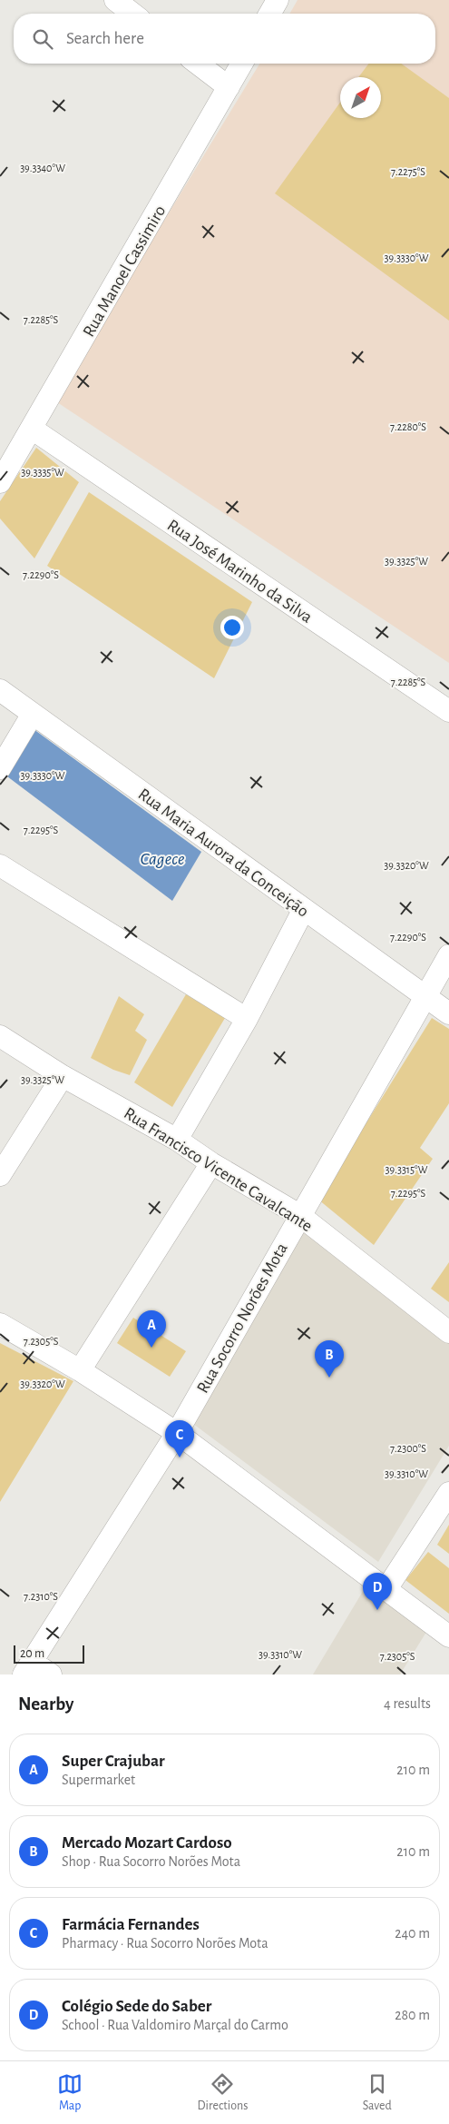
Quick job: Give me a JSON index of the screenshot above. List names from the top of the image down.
{
  "streets": {
    "street": [
      "Rua Manoel Cassimiro",
      "Rua José Marinho da Silva",
      "Rua Maria Aurora da Conceição",
      "Rua Francisco Vicente Cavalcante",
      "Rua Socorro Norões Mota"
    ]
  },
  "crossings": [
    ["Rua Manoel Cassimiro", "Rua José Marinho da Silva"],
    ["Rua Maria Aurora da Conceição", "Rua Socorro Norões Mota"],
    ["Rua Francisco Vicente Cavalcante", "Rua Socorro Norões Mota"]
  ],
  "water": ["Cagece"],
  "scale_bar": "20 m",
  "north": "top right",
  "page": {
    "search": "Search here",
    "pins": [
      "A",
      "B",
      "C",
      "D"
    ],
    "scale": "20 m",
    "heading": ["Nearby", "4 results"],
    "list": [
      {
        "mark": "A",
        "name": "Super Crajubar",
        "note": "Supermarket",
        "value": "210 m"
      },
      {
        "mark": "B",
        "name": "Mercado Mozart Cardoso",
        "note": "Shop · Rua Socorro Norões Mota",
        "value": "210 m"
      },
      {
        "mark": "C",
        "name": "Farmácia Fernandes",
        "note": "Pharmacy · Rua Socorro Norões Mota",
        "value": "240 m"
      },
      {
        "mark": "D",
        "name": "Colégio Sede do Saber",
        "note": "School · Rua Valdomiro Marçal do Carmo",
        "value": "280 m"
      }
    ],
    "nav": ["Map", "Directions", "Saved"]
  },
  "coordinates": [
    "39.3340°W",
    "7.2275°S",
    "39.3330°W",
    "7.2285°S",
    "7.2280°S",
    "39.3335°W",
    "39.3325°W",
    "7.2290°S",
    "7.2295°S",
    "39.3320°W",
    "39.3315°W",
    "7.2305°S",
    "7.2300°S",
    "39.3310°W",
    "7.2310°S"
  ]
}
